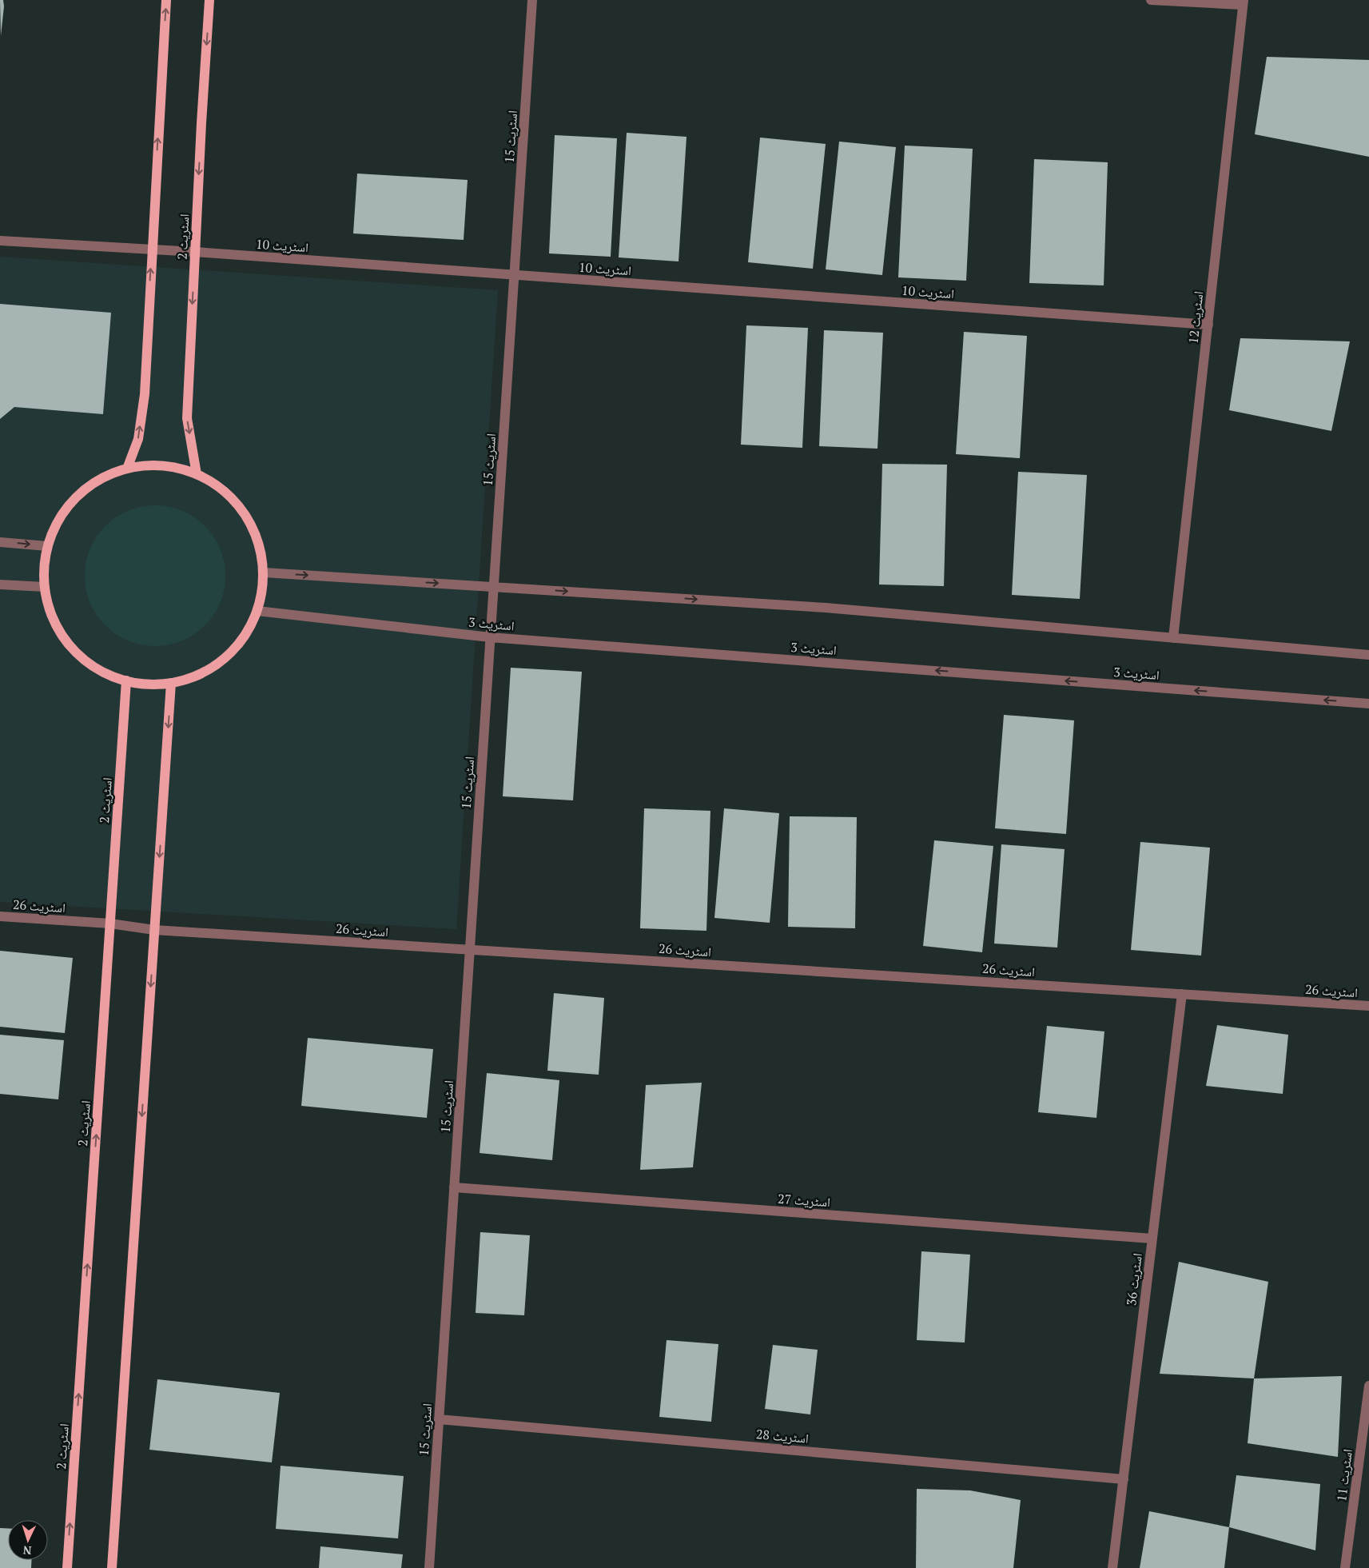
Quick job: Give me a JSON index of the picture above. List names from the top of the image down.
{
  "streets": {
    "main road": ["اسٹریٹ 2"],
    "street": [
      "اسٹریٹ 15",
      "اسٹریٹ 10",
      "اسٹریٹ 12",
      "اسٹریٹ 3",
      "اسٹریٹ 26",
      "اسٹریٹ 27",
      "اسٹریٹ 36",
      "اسٹریٹ 28",
      "اسٹریٹ 11"
    ]
  },
  "crossings": [
    ["اسٹریٹ 15", "اسٹریٹ 10"],
    ["اسٹریٹ 15", "اسٹریٹ 3"],
    ["اسٹریٹ 15", "اسٹریٹ 26"],
    ["اسٹریٹ 15", "اسٹریٹ 27"],
    ["اسٹریٹ 15", "اسٹریٹ 28"],
    ["اسٹریٹ 2", "اسٹریٹ 10"],
    ["اسٹریٹ 2", "اسٹریٹ 26"],
    ["اسٹریٹ 10", "اسٹریٹ 12"],
    ["اسٹریٹ 26", "اسٹریٹ 36"],
    ["اسٹریٹ 27", "اسٹریٹ 36"],
    ["اسٹریٹ 36", "اسٹریٹ 28"]
  ],
  "north": "bottom"
}
